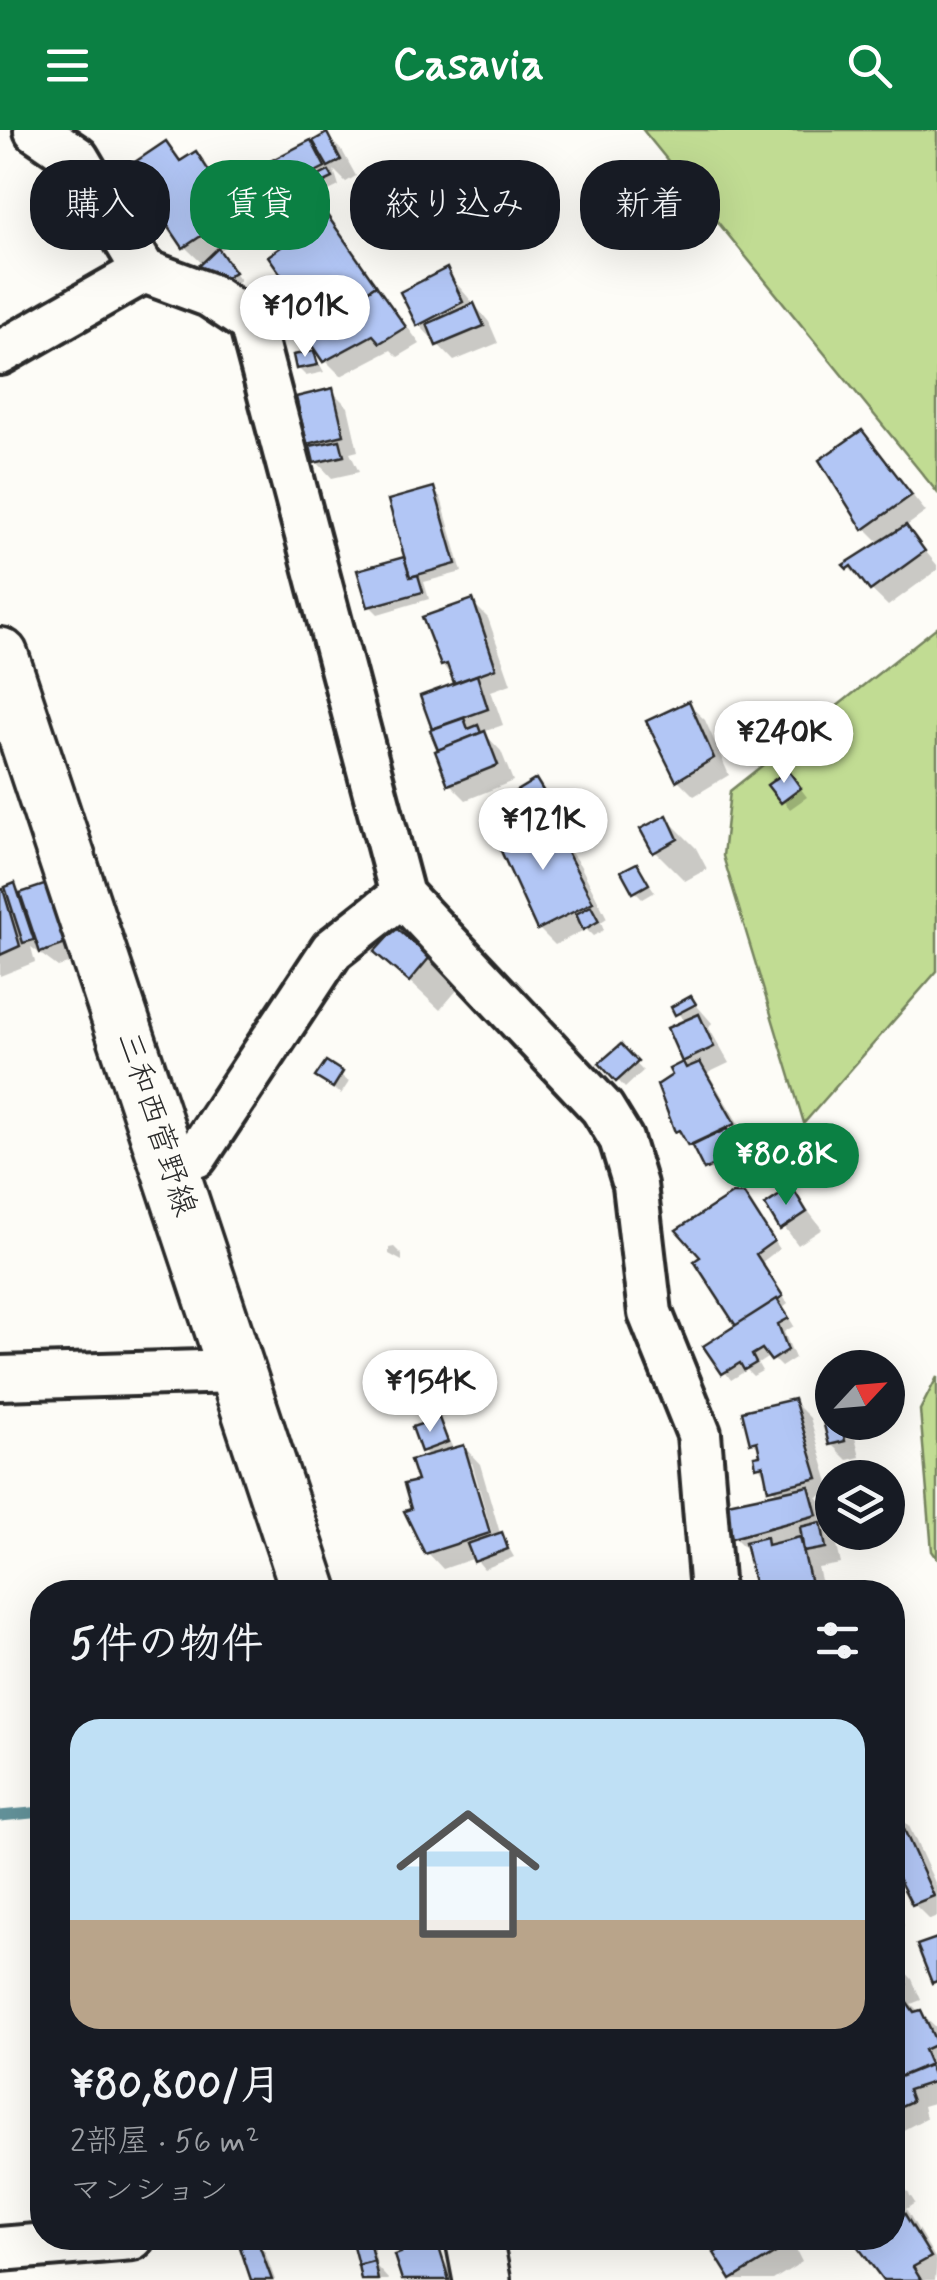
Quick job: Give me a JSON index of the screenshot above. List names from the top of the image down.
{
  "streets": {
    "main road": ["三和西菅野線"]
  },
  "north": "top right",
  "page": {
    "header": "Casavia",
    "chip": [
      "購入",
      "賃貸",
      "絞り込み",
      "新着"
    ],
    "price": [
      "¥101K",
      "¥240K",
      "¥121K",
      "¥80.8K",
      "¥154K"
    ],
    "heading": "5件の物件",
    "list": [
      {
        "name": "¥80,800/月",
        "note": "2部屋 · 56 m² · マンション"
      }
    ]
  }
}
